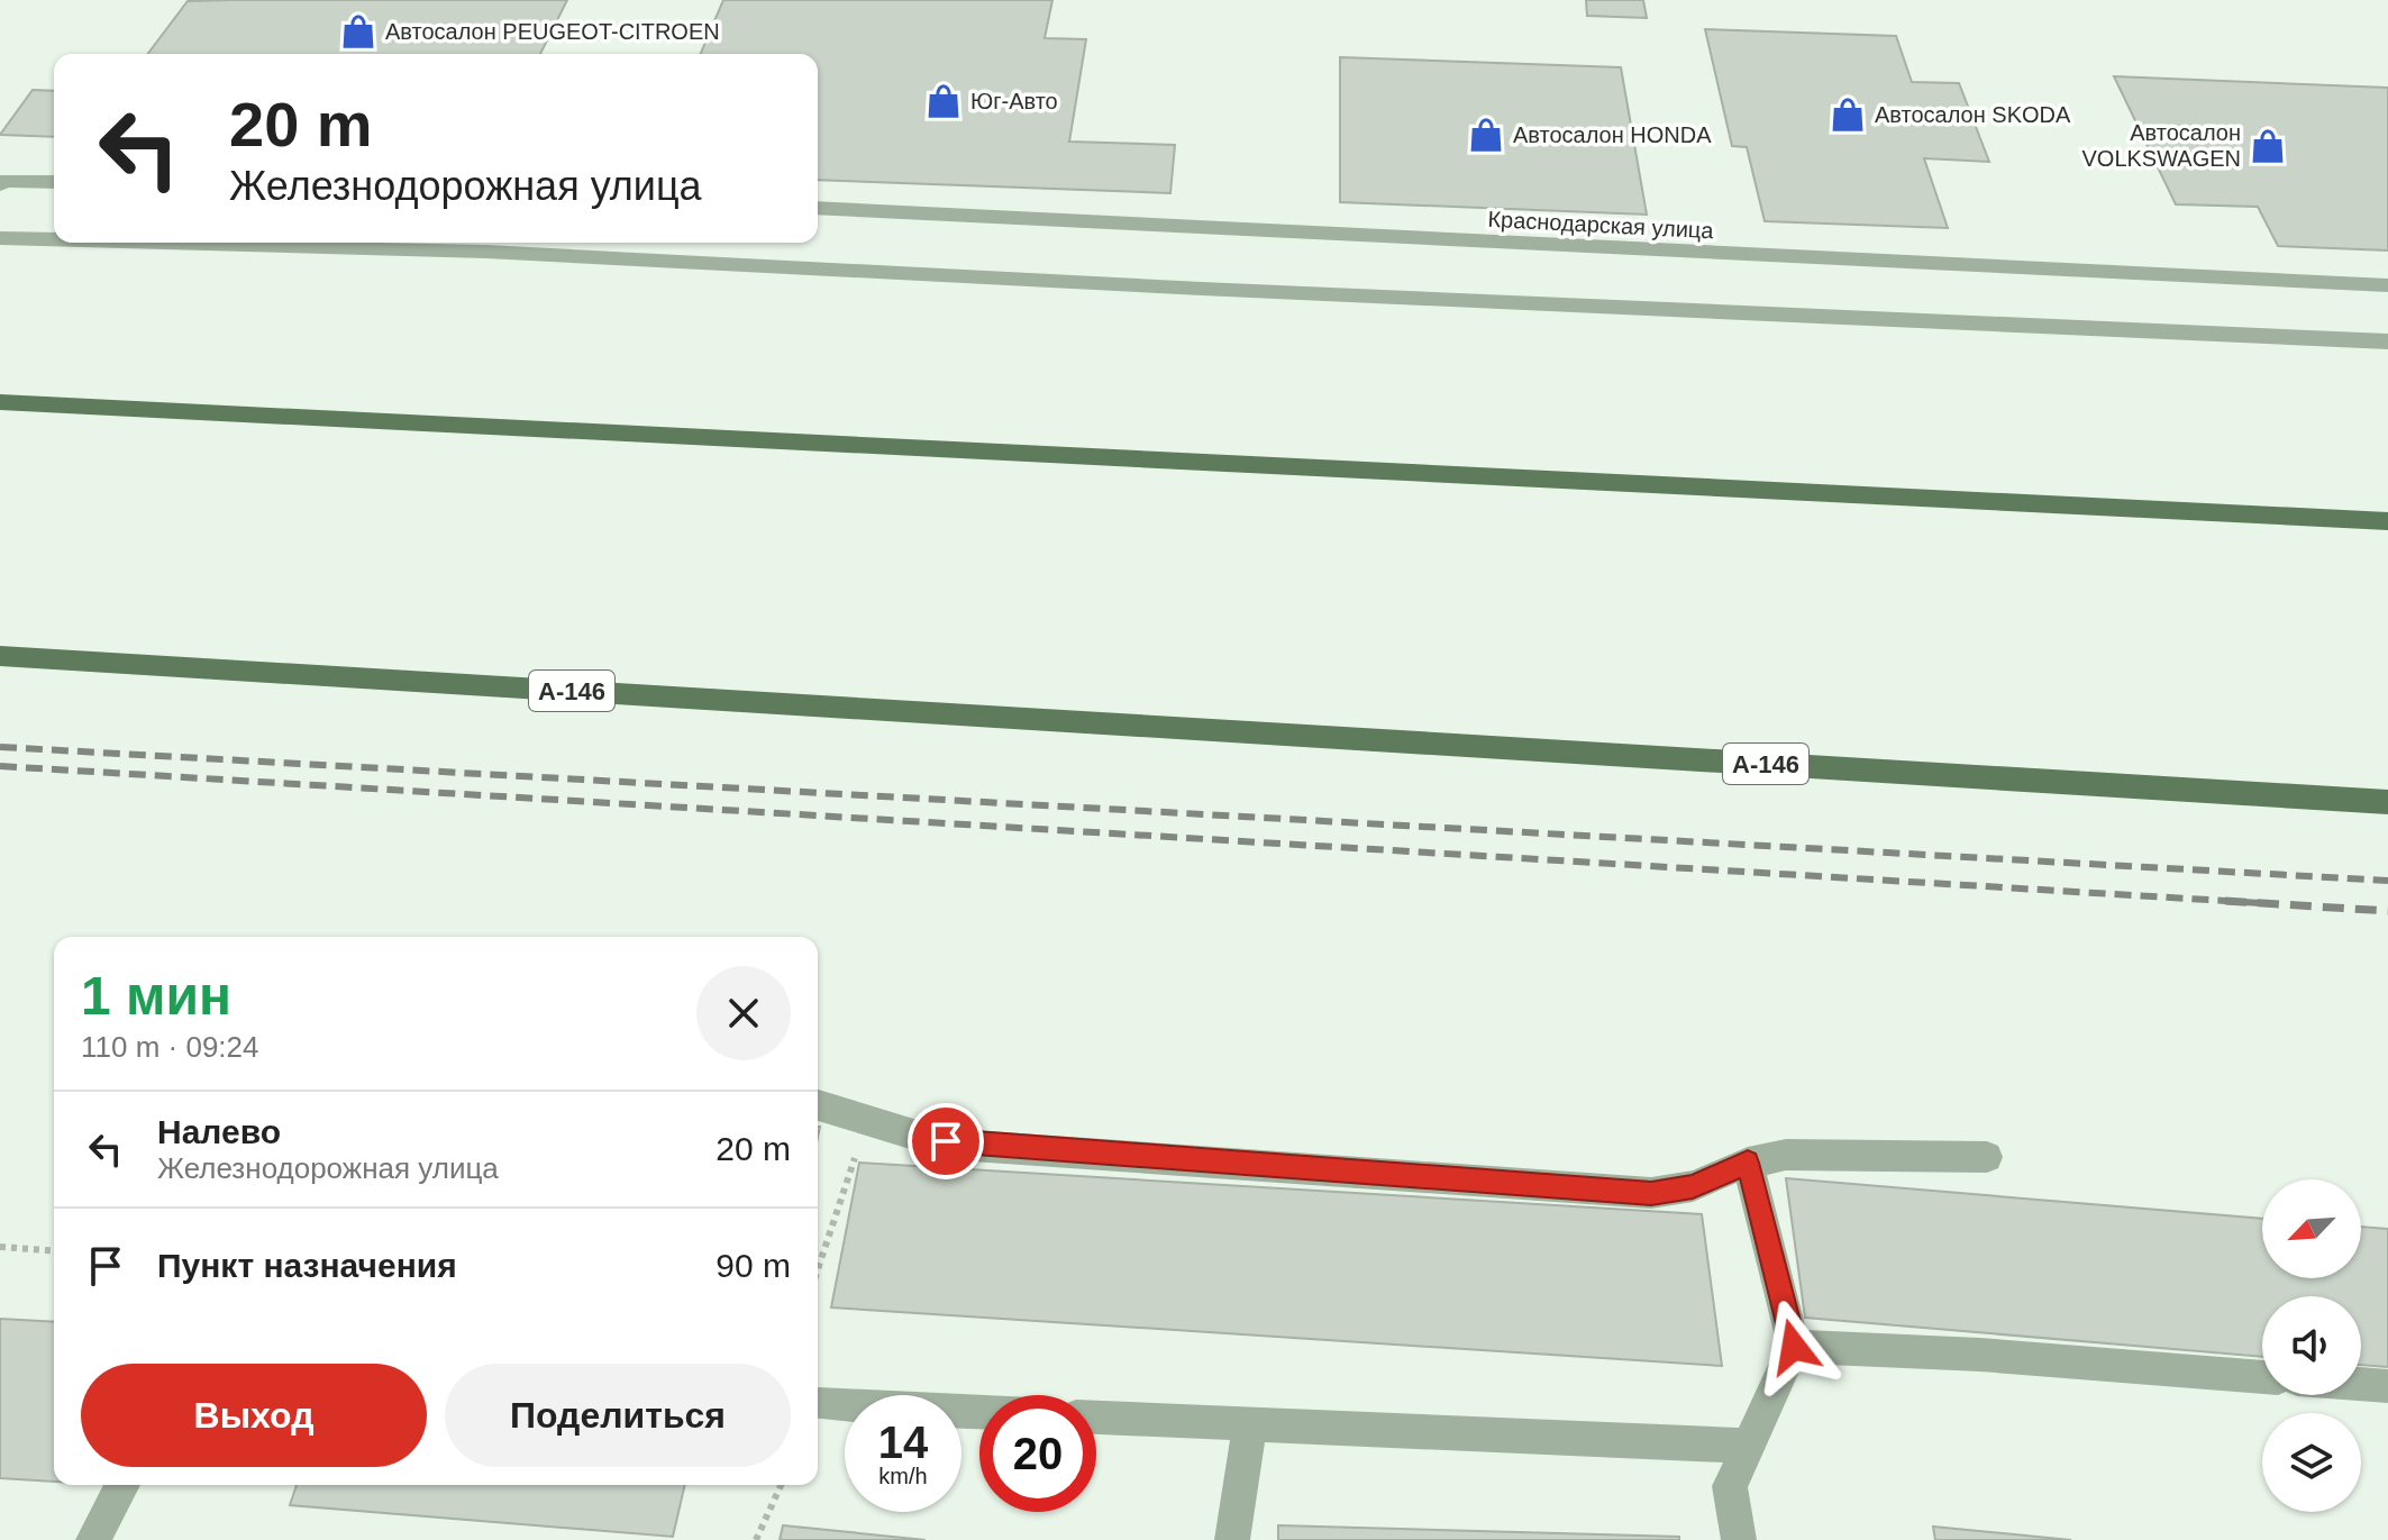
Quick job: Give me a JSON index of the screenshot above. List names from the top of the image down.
{
  "streets": {
    "main road": ["А-146"],
    "street": ["Краснодарская улица"]
  },
  "places": {
    "shop": [
      "Автосалон PEUGEOT-CITROEN",
      "Юг-Авто",
      "Автосалон SKODA",
      "Автосалон HONDA",
      "Автосалон VOLKSWAGEN"
    ]
  },
  "north": "bottom left",
  "page": {
    "turn": ["20 m", "Железнодорожная улица"],
    "heading": ["1 мин", "110 m · 09:24"],
    "list": [
      {
        "name": "Налево",
        "note": "Железнодорожная улица",
        "value": "20 m"
      },
      {
        "name": "Пункт назначения",
        "value": "90 m"
      }
    ],
    "buttons": ["Выход", "Поделиться"],
    "speed": "14 km/h",
    "limit": "20"
  }
}
